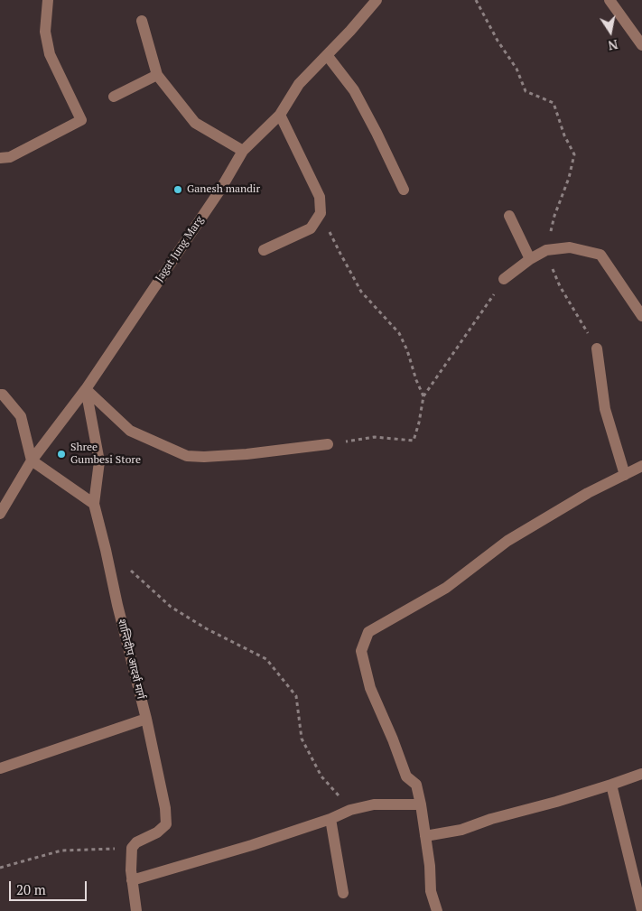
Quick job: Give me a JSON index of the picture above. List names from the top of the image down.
{
  "streets": {
    "street": ["Jagat Jung Marg", "शान्तिदीप आदर्श मार्ग"]
  },
  "crossings": [
    ["Jagat Jung Marg", "शान्तिदीप आदर्श मार्ग"]
  ],
  "places": ["Ganesh mandir", "Shree Gumbesi Store"],
  "scale_bar": "20 m",
  "north": "bottom"
}
